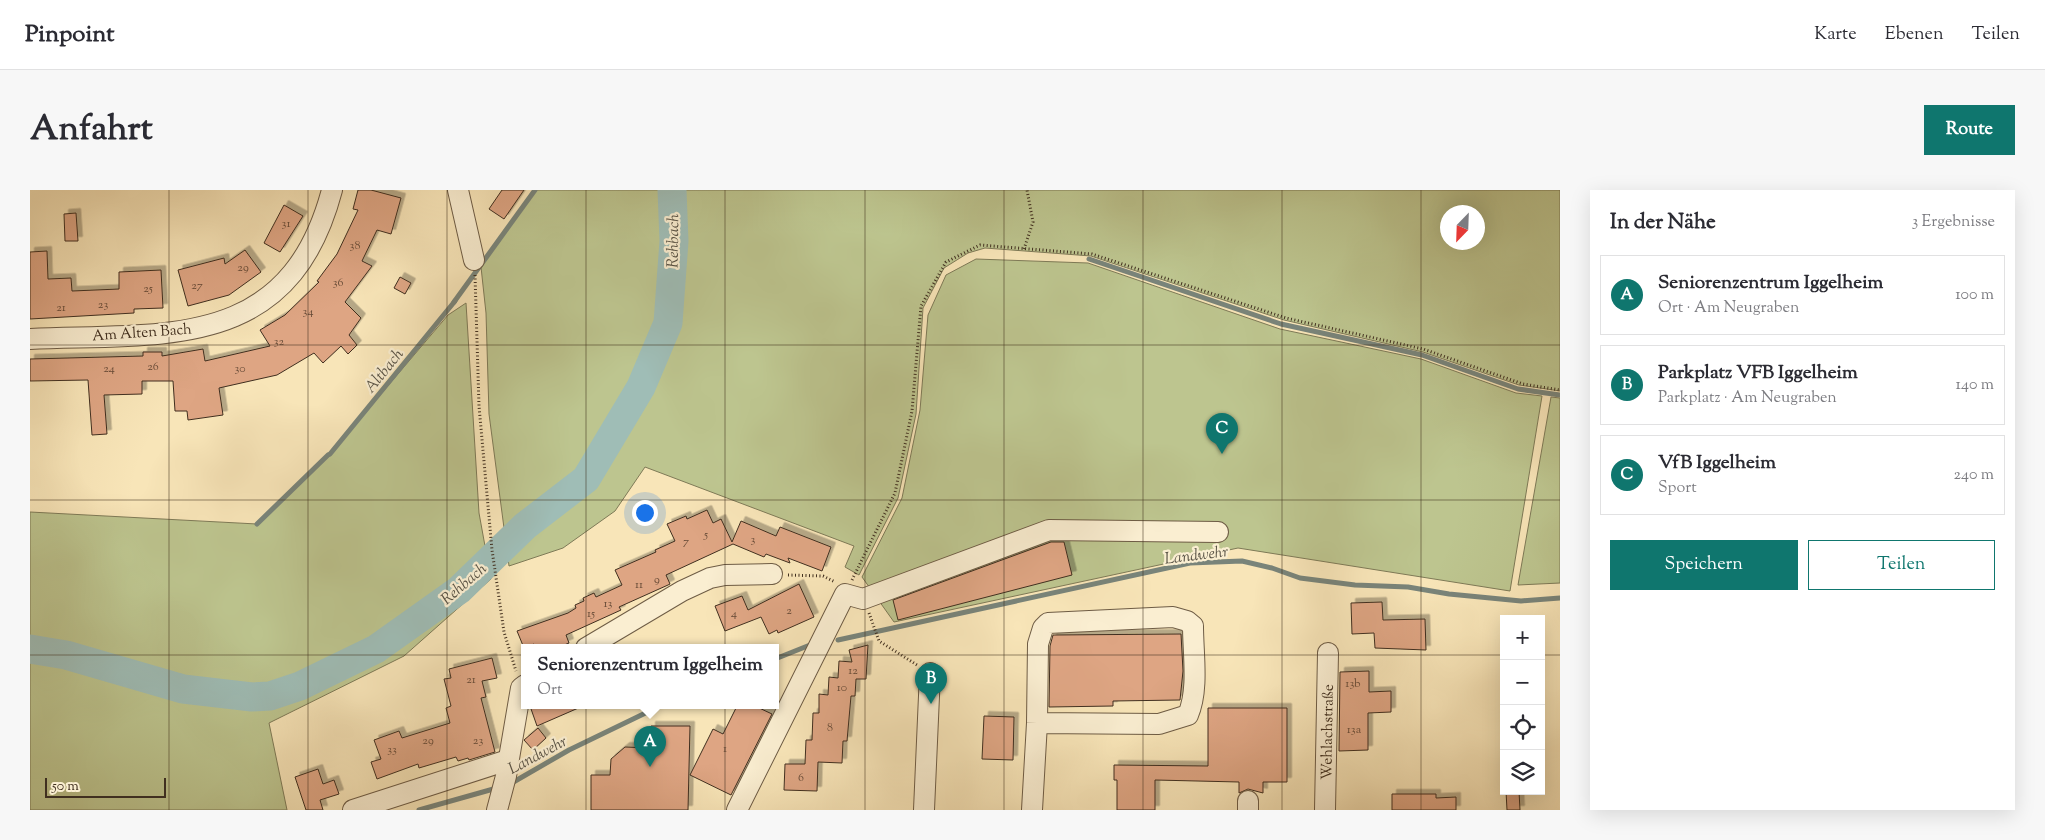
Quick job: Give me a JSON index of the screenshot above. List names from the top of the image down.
{
  "streets": {
    "street": ["Am Alten Bach", "Wehlachstraße"]
  },
  "water": ["Rehbach", "Altbach", "Landwehr"],
  "house_numbers": [
    "31",
    "38",
    "29",
    "36",
    "27",
    "25",
    "23",
    "21",
    "34",
    "32",
    "26",
    "24",
    "30",
    "5",
    "3",
    "7",
    "9",
    "11",
    "13",
    "2",
    "15",
    "4",
    "12",
    "21",
    "13b",
    "10",
    "8",
    "13a",
    "29",
    "23",
    "1",
    "33",
    "6"
  ],
  "scale_bar": "50 m",
  "north": "bottom left",
  "page": {
    "header": "Pinpoint",
    "nav": ["Karte", "Ebenen", "Teilen"],
    "title": "Anfahrt",
    "buttons": [
      "Route",
      ["Speichern", "Teilen"]
    ],
    "heading": ["In der Nähe", "3 Ergebnisse"],
    "list": [
      {
        "mark": "A",
        "name": "Seniorenzentrum Iggelheim",
        "note": "Ort · Am Neugraben",
        "value": "100 m"
      },
      {
        "mark": "B",
        "name": "Parkplatz VFB Iggelheim",
        "note": "Parkplatz · Am Neugraben",
        "value": "140 m"
      },
      {
        "mark": "C",
        "name": "VfB Iggelheim",
        "note": "Sport",
        "value": "240 m"
      }
    ],
    "pins": ["C", "B", "A"],
    "map_buttons": ["+", "−"],
    "popup": ["Seniorenzentrum Iggelheim", "Ort"],
    "scale": "50 m"
  }
}
